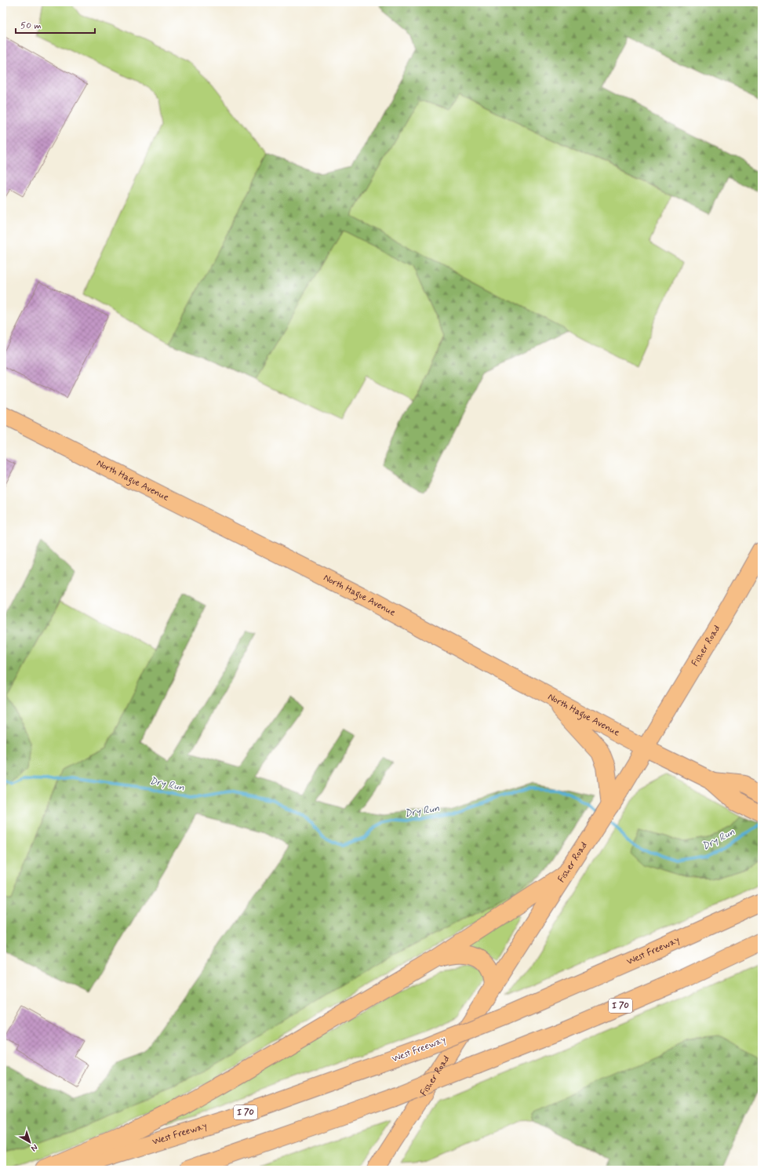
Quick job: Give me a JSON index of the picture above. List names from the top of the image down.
{
  "streets": {
    "main road": [
      "North Hague Avenue",
      "Fisher Road",
      "West Freeway",
      "I 70"
    ]
  },
  "crossings": [
    ["North Hague Avenue", "Fisher Road"]
  ],
  "water": ["Dry Run"],
  "scale_bar": "50 m",
  "north": "bottom right"
}
